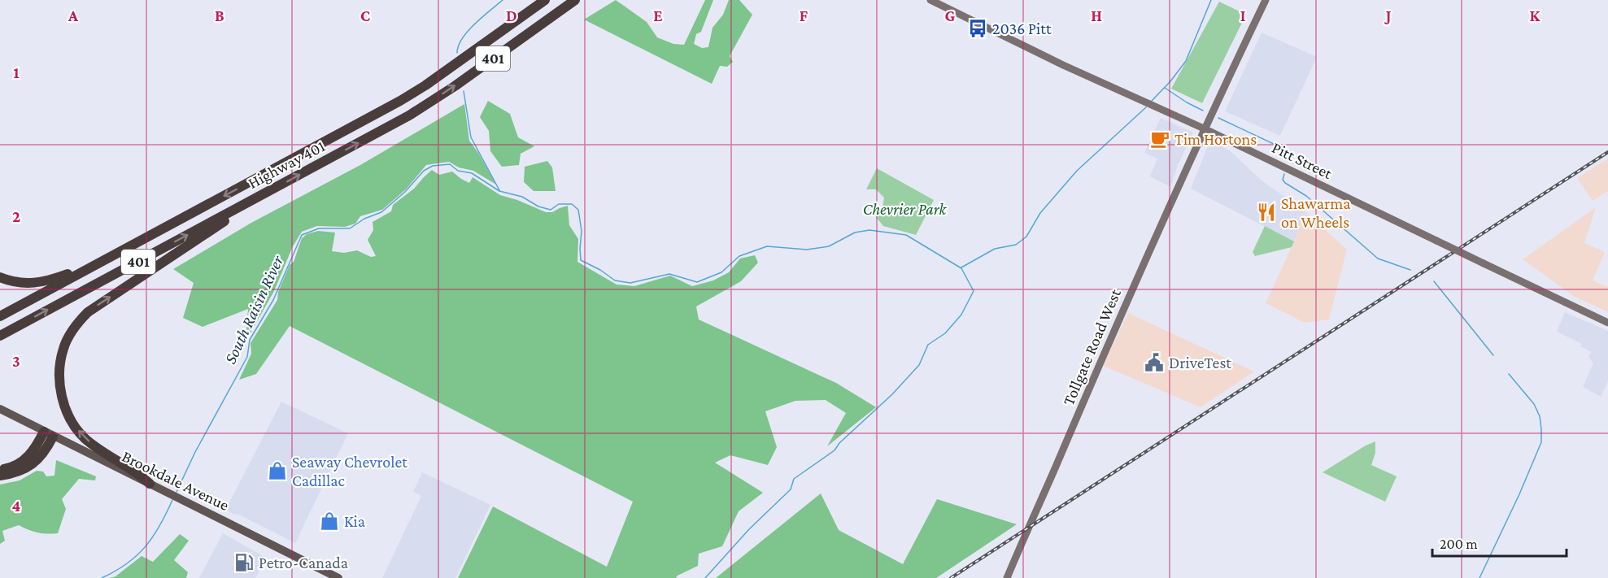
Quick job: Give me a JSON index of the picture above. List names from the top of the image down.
{
  "streets": {
    "highway": ["401", "Highway 401"],
    "main road": ["Brookdale Avenue"],
    "street": ["Pitt Street", "Tollgate Road West"]
  },
  "crossings": [
    ["Pitt Street", "Tollgate Road West"]
  ],
  "water": ["South Raisin River"],
  "parks": ["Chevrier Park"],
  "places": {
    "bus stop": ["2036 Pitt"],
    "cafe": ["Tim Hortons"],
    "restaurant": ["Shawarma on Wheels"],
    "public building": ["DriveTest"],
    "shop": ["Seaway Chevrolet Cadillac", "Kia"],
    "fuel station": ["Petro-Canada"]
  },
  "scale_bar": "200 m",
  "grid": {
    "columns": [
      "A",
      "B",
      "C",
      "D",
      "E",
      "F",
      "G",
      "H",
      "I",
      "J",
      "K"
    ],
    "rows": [
      "1",
      "2",
      "3",
      "4"
    ]
  }
}
